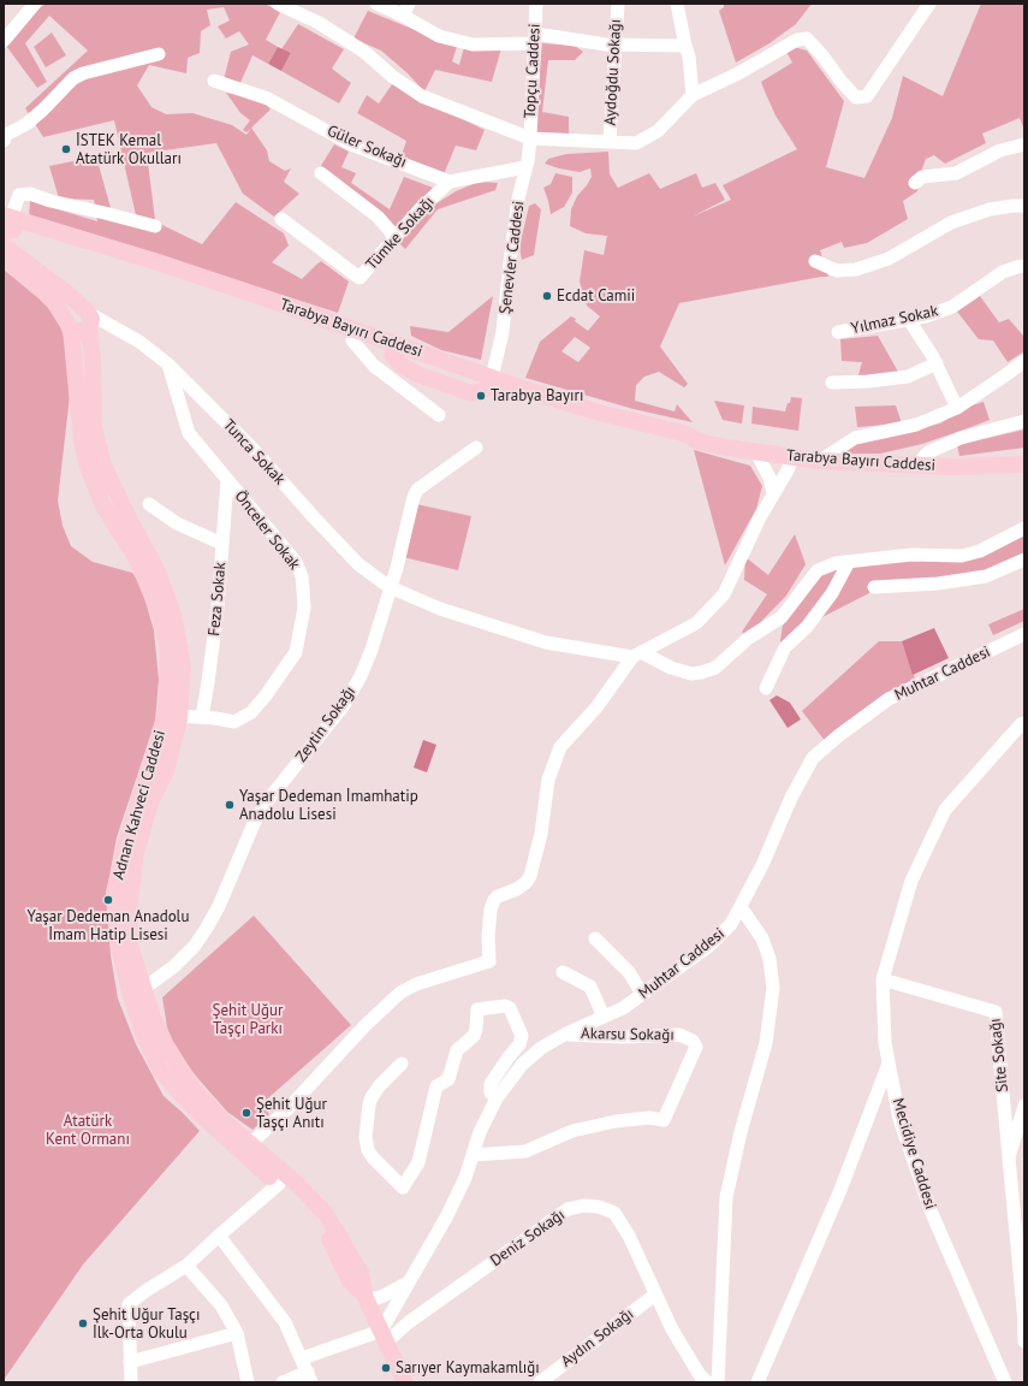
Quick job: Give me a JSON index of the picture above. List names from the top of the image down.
{
  "streets": {
    "main road": ["Tarabya Bayırı Caddesi", "Adnan Kahveci Caddesi"],
    "street": [
      "Topçu Caddesi",
      "Aydoğdu Sokağı",
      "Güler Sokağı",
      "Tümke Sokağı",
      "Şenevler Caddesi",
      "Yılmaz Sokak",
      "Tunca Sokak",
      "Önceler Sokak",
      "Feza Sokak",
      "Muhtar Caddesi",
      "Zeytin Sokağı",
      "Akarsu Sokağı",
      "Site Sokağı",
      "Mecidiye Caddesi",
      "Deniz Sokağı",
      "Aydın Sokağı"
    ]
  },
  "crossings": [
    ["Topçu Caddesi", "Şenevler Caddesi"],
    ["Güler Sokağı", "Tümke Sokağı"],
    ["Şenevler Caddesi", "Tarabya Bayırı Caddesi"],
    ["Tunca Sokak", "Önceler Sokak"],
    ["Tunca Sokak", "Zeytin Sokağı"],
    ["Tunca Sokak", "Adnan Kahveci Caddesi"],
    ["Önceler Sokak", "Feza Sokak"],
    ["Önceler Sokak", "Adnan Kahveci Caddesi"],
    ["Muhtar Caddesi", "Adnan Kahveci Caddesi"],
    ["Muhtar Caddesi", "Akarsu Sokağı"],
    ["Muhtar Caddesi", "Deniz Sokağı"],
    ["Zeytin Sokağı", "Adnan Kahveci Caddesi"],
    ["Adnan Kahveci Caddesi", "Deniz Sokağı"],
    ["Site Sokağı", "Mecidiye Caddesi"],
    ["Deniz Sokağı", "Aydın Sokağı"]
  ],
  "parks": ["Şehit Uğur Taşçı Parkı", "Atatürk Kent Ormanı"],
  "places": [
    "İSTEK Kemal Atatürk Okulları",
    "Ecdat Camii",
    "Tarabya Bayırı",
    "Yaşar Dedeman İmamhatip Anadolu Lisesi",
    "Yaşar Dedeman Anadolu İmam Hatip Lisesi",
    "Şehit Uğur Taşçı Anıtı",
    "Şehit Uğur Taşçı İlk-Orta Okulu",
    "Sarıyer Kaymakamlığı"
  ]
}
